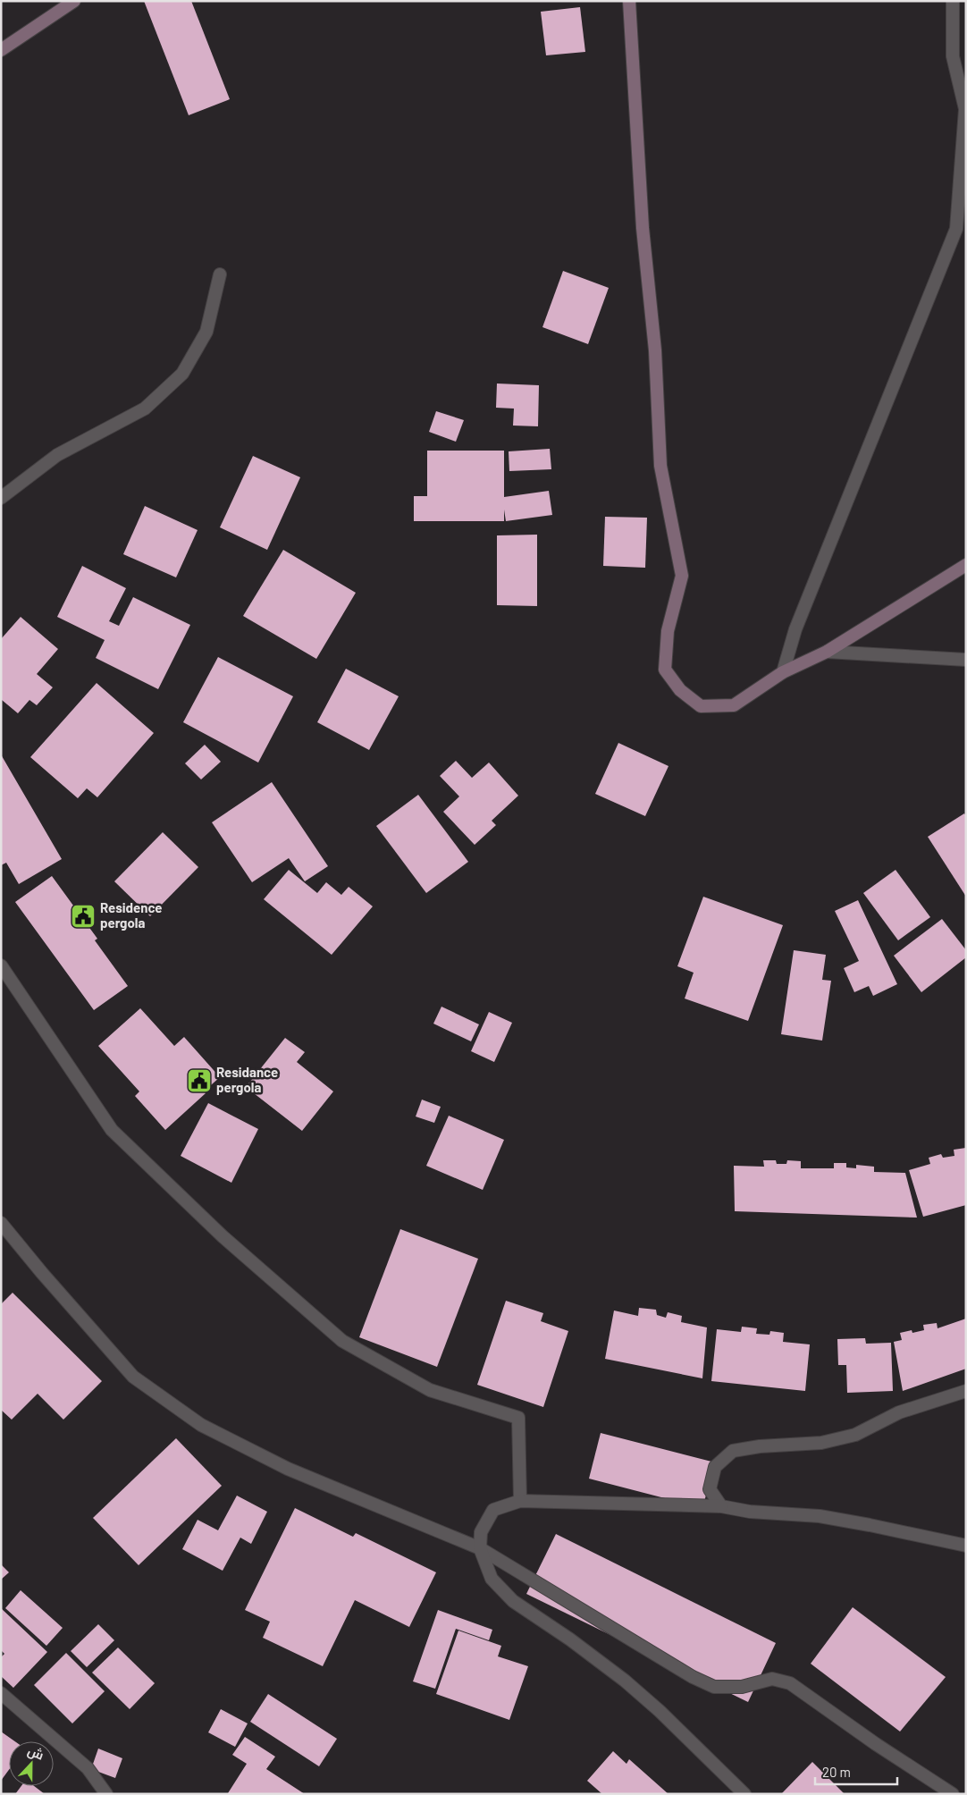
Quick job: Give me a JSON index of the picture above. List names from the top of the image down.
{
  "places": {
    "public building": ["Residence pergola", "Residance pergola"]
  },
  "scale_bar": "20 m",
  "north": "top"
}
